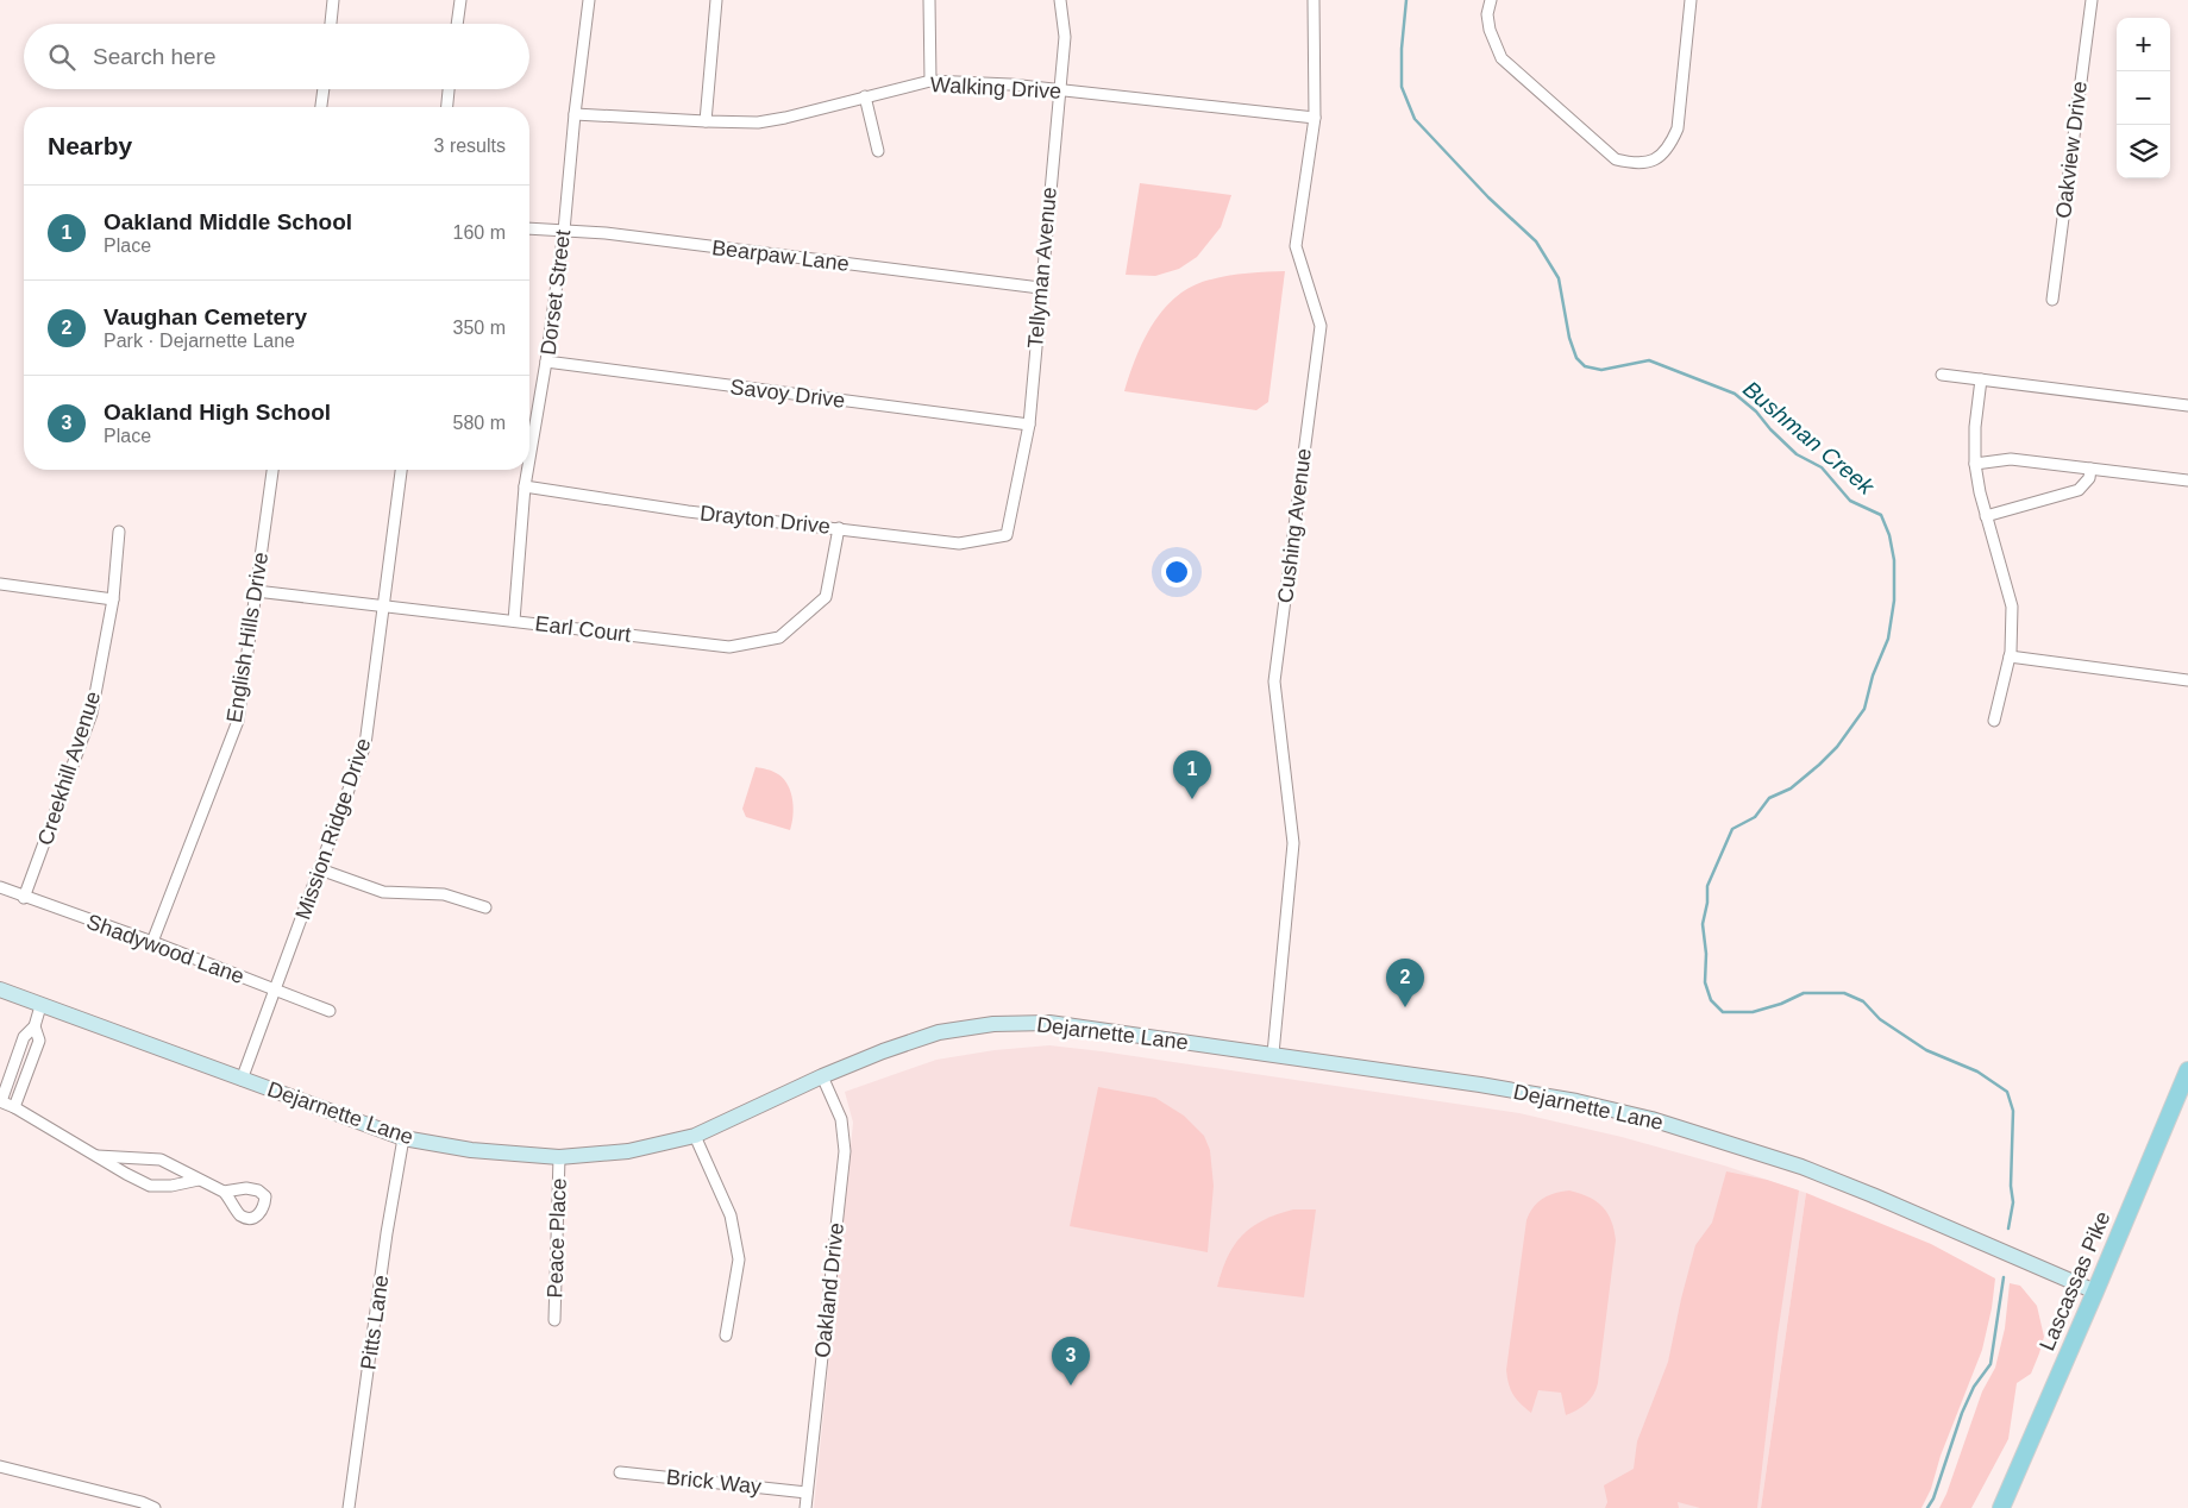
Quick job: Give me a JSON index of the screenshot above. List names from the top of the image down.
{
  "streets": {
    "main road": ["Dejarnette Lane", "Lascassas Pike"],
    "street": [
      "Walking Drive",
      "Oakview Drive",
      "Bearpaw Lane",
      "Tellyman Avenue",
      "Dorset Street",
      "Savoy Drive",
      "Drayton Drive",
      "Cushing Avenue",
      "Earl Court",
      "English Hills Drive",
      "Creekhill Avenue",
      "Mission Ridge Drive",
      "Shadywood Lane",
      "Peace Place",
      "Oakland Drive",
      "Pitts Lane",
      "Brick Way"
    ]
  },
  "crossings": [
    ["Walking Drive", "Tellyman Avenue"],
    ["Walking Drive", "Dorset Street"],
    ["Walking Drive", "Cushing Avenue"],
    ["Bearpaw Lane", "Tellyman Avenue"],
    ["Bearpaw Lane", "Dorset Street"],
    ["Tellyman Avenue", "Savoy Drive"],
    ["Tellyman Avenue", "Drayton Drive"],
    ["Dorset Street", "Savoy Drive"],
    ["Dorset Street", "Drayton Drive"],
    ["Dorset Street", "Earl Court"],
    ["Drayton Drive", "Earl Court"],
    ["Cushing Avenue", "Dejarnette Lane"],
    ["Earl Court", "English Hills Drive"],
    ["Earl Court", "Mission Ridge Drive"],
    ["English Hills Drive", "Shadywood Lane"],
    ["Creekhill Avenue", "Shadywood Lane"],
    ["Mission Ridge Drive", "Shadywood Lane"],
    ["Mission Ridge Drive", "Dejarnette Lane"],
    ["Dejarnette Lane", "Peace Place"],
    ["Dejarnette Lane", "Lascassas Pike"],
    ["Dejarnette Lane", "Oakland Drive"],
    ["Dejarnette Lane", "Pitts Lane"],
    ["Oakland Drive", "Brick Way"]
  ],
  "water": ["Bushman Creek"],
  "page": {
    "map_buttons": ["+", "−"],
    "search": "Search here",
    "heading": ["Nearby", "3 results"],
    "list": [
      {
        "mark": "1",
        "name": "Oakland Middle School",
        "note": "Place",
        "value": "160 m"
      },
      {
        "mark": "2",
        "name": "Vaughan Cemetery",
        "note": "Park · Dejarnette Lane",
        "value": "350 m"
      },
      {
        "mark": "3",
        "name": "Oakland High School",
        "note": "Place",
        "value": "580 m"
      }
    ],
    "pins": ["1", "2", "3"]
  }
}
